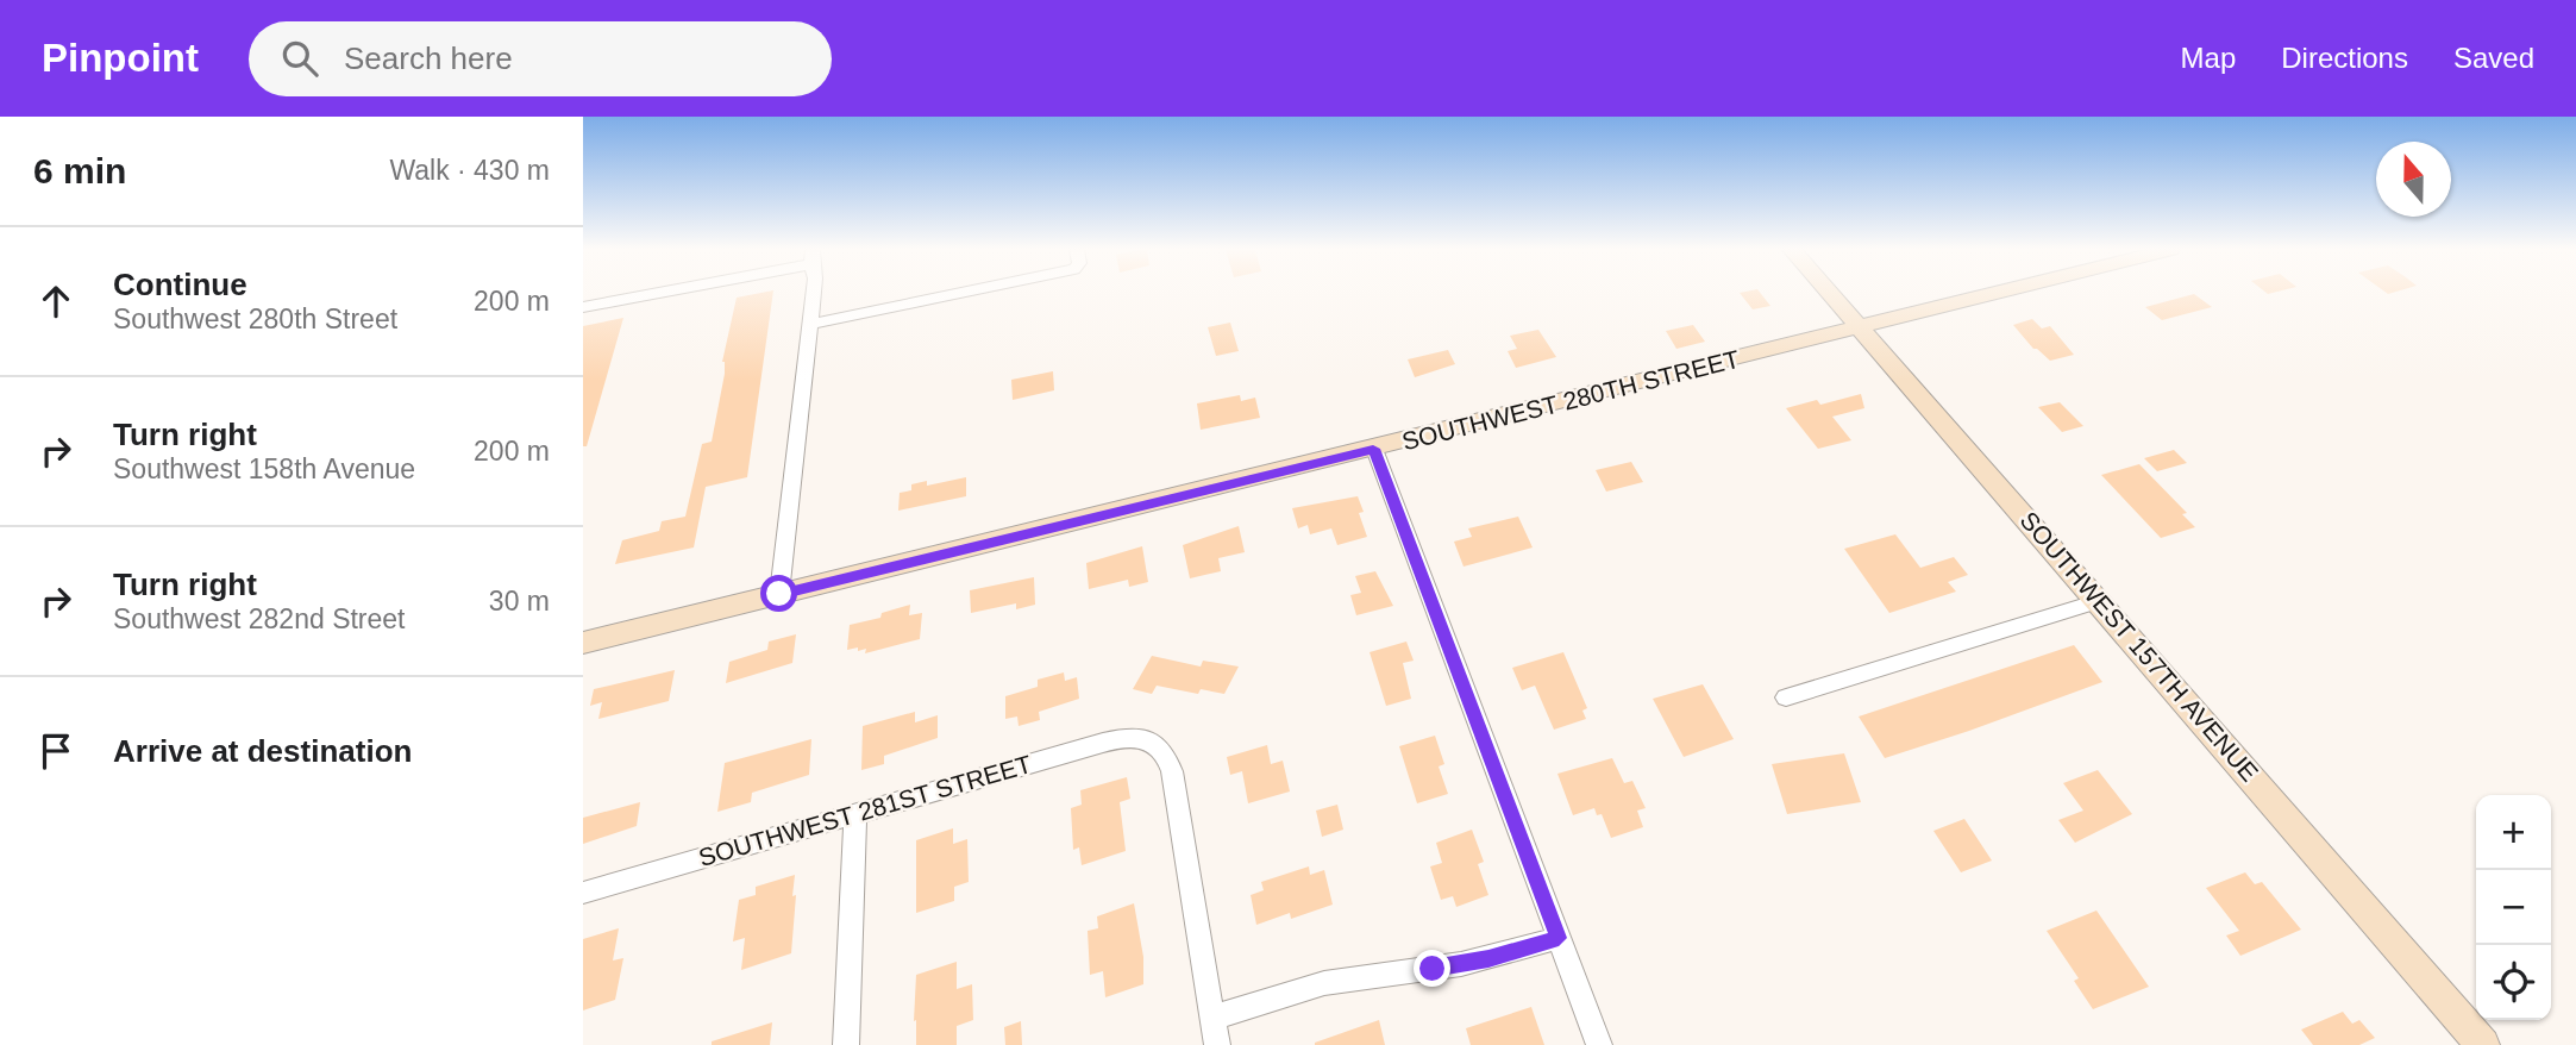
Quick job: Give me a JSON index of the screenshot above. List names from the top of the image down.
{
  "streets": {
    "street": ["SOUTHWEST 280TH STREET", "SOUTHWEST 157TH AVENUE", "SOUTHWEST 281ST STREET"]
  },
  "crossings": [
    ["SOUTHWEST 280TH STREET", "SOUTHWEST 157TH AVENUE"]
  ],
  "north": "top",
  "page": {
    "header": "Pinpoint",
    "search": "Search here",
    "nav": ["Map", "Directions", "Saved"],
    "heading": ["6 min", "Walk · 430 m"],
    "list": [
      ["Continue", "Southwest 280th Street", "200 m"],
      ["Turn right", "Southwest 158th Avenue", "200 m"],
      ["Turn right", "Southwest 282nd Street", "30 m"],
      "Arrive at destination"
    ],
    "map_buttons": ["+", "−"]
  }
}
